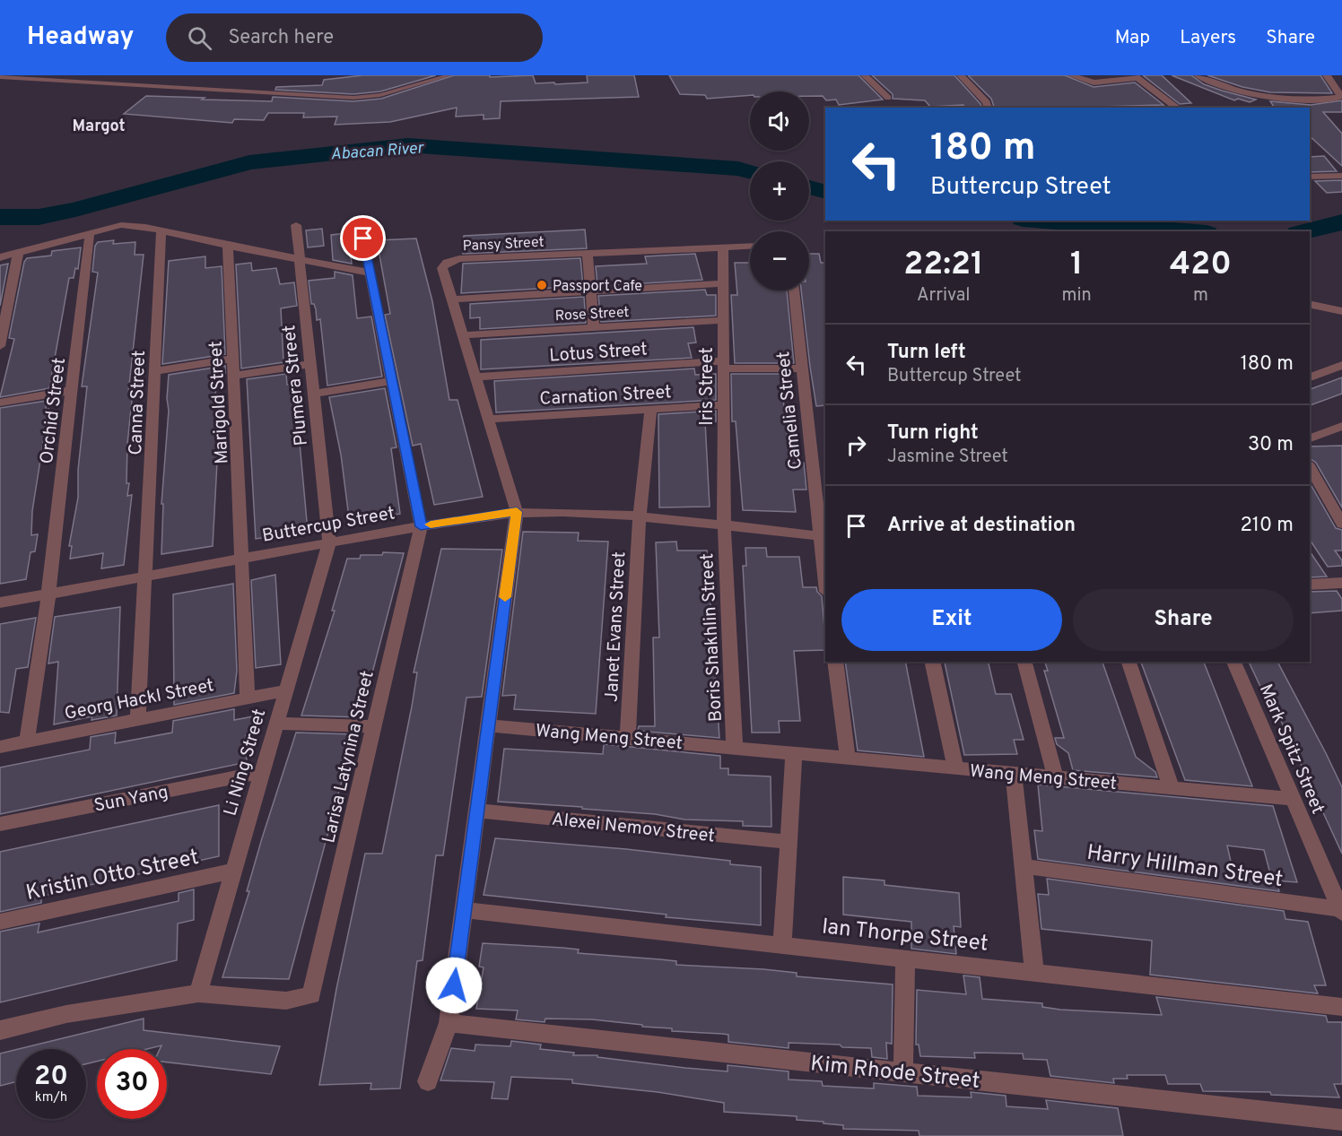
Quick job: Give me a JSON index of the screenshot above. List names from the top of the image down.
{
  "streets": {
    "street": [
      "Pansy Street",
      "Rose Street",
      "Lotus Street",
      "Plumera Street",
      "Iris Street",
      "Carnation Street",
      "Canna Street",
      "Marigold Street",
      "Orchid Street",
      "Camelia Street",
      "Buttercup Street",
      "Janet Evans Street",
      "Boris Shakhlin Street",
      "Georg Hackl Street",
      "Wang Meng Street",
      "Mark Spitz Street",
      "Larisa Latynina Street",
      "Li Ning Street",
      "Sun Yang",
      "Alexei Nemov Street",
      "Harry Hillman Street",
      "Kristin Otto Street",
      "Ian Thorpe Street",
      "Kim Rhode Street"
    ]
  },
  "crossings": [
    ["Pansy Street", "Rose Street"],
    ["Pansy Street", "Lotus Street"],
    ["Pansy Street", "Iris Street"],
    ["Pansy Street", "Carnation Street"],
    ["Pansy Street", "Buttercup Street"],
    ["Rose Street", "Iris Street"],
    ["Lotus Street", "Iris Street"],
    ["Lotus Street", "Camelia Street"],
    ["Plumera Street", "Buttercup Street"],
    ["Plumera Street", "Li Ning Street"],
    ["Iris Street", "Carnation Street"],
    ["Iris Street", "Buttercup Street"],
    ["Iris Street", "Boris Shakhlin Street"],
    ["Carnation Street", "Janet Evans Street"],
    ["Canna Street", "Buttercup Street"],
    ["Canna Street", "Georg Hackl Street"],
    ["Marigold Street", "Buttercup Street"],
    ["Marigold Street", "Georg Hackl Street"],
    ["Orchid Street", "Buttercup Street"],
    ["Orchid Street", "Georg Hackl Street"],
    ["Camelia Street", "Buttercup Street"],
    ["Buttercup Street", "Janet Evans Street"],
    ["Buttercup Street", "Boris Shakhlin Street"],
    ["Buttercup Street", "Larisa Latynina Street"],
    ["Buttercup Street", "Li Ning Street"],
    ["Janet Evans Street", "Wang Meng Street"],
    ["Boris Shakhlin Street", "Wang Meng Street"],
    ["Georg Hackl Street", "Li Ning Street"],
    ["Wang Meng Street", "Mark Spitz Street"],
    ["Mark Spitz Street", "Harry Hillman Street"],
    ["Larisa Latynina Street", "Li Ning Street"],
    ["Li Ning Street", "Sun Yang"],
    ["Li Ning Street", "Kristin Otto Street"]
  ],
  "districts": ["Margot"],
  "water": ["Abacan River"],
  "places": ["Passport Cafe"],
  "page": {
    "header": "Headway",
    "search": "Search here",
    "nav": ["Map", "Layers", "Share"],
    "map_buttons": ["+", "−"],
    "turn": ["180 m", "Buttercup Street"],
    "eta": [
      "22:21",
      "Arrival",
      "1",
      "min",
      "420",
      "m"
    ],
    "list": [
      {
        "name": "Turn left",
        "note": "Buttercup Street",
        "value": "180 m"
      },
      {
        "name": "Turn right",
        "note": "Jasmine Street",
        "value": "30 m"
      },
      {
        "name": "Arrive at destination",
        "value": "210 m"
      }
    ],
    "buttons": ["Exit", "Share"],
    "speed": "20 km/h",
    "limit": "30"
  }
}
